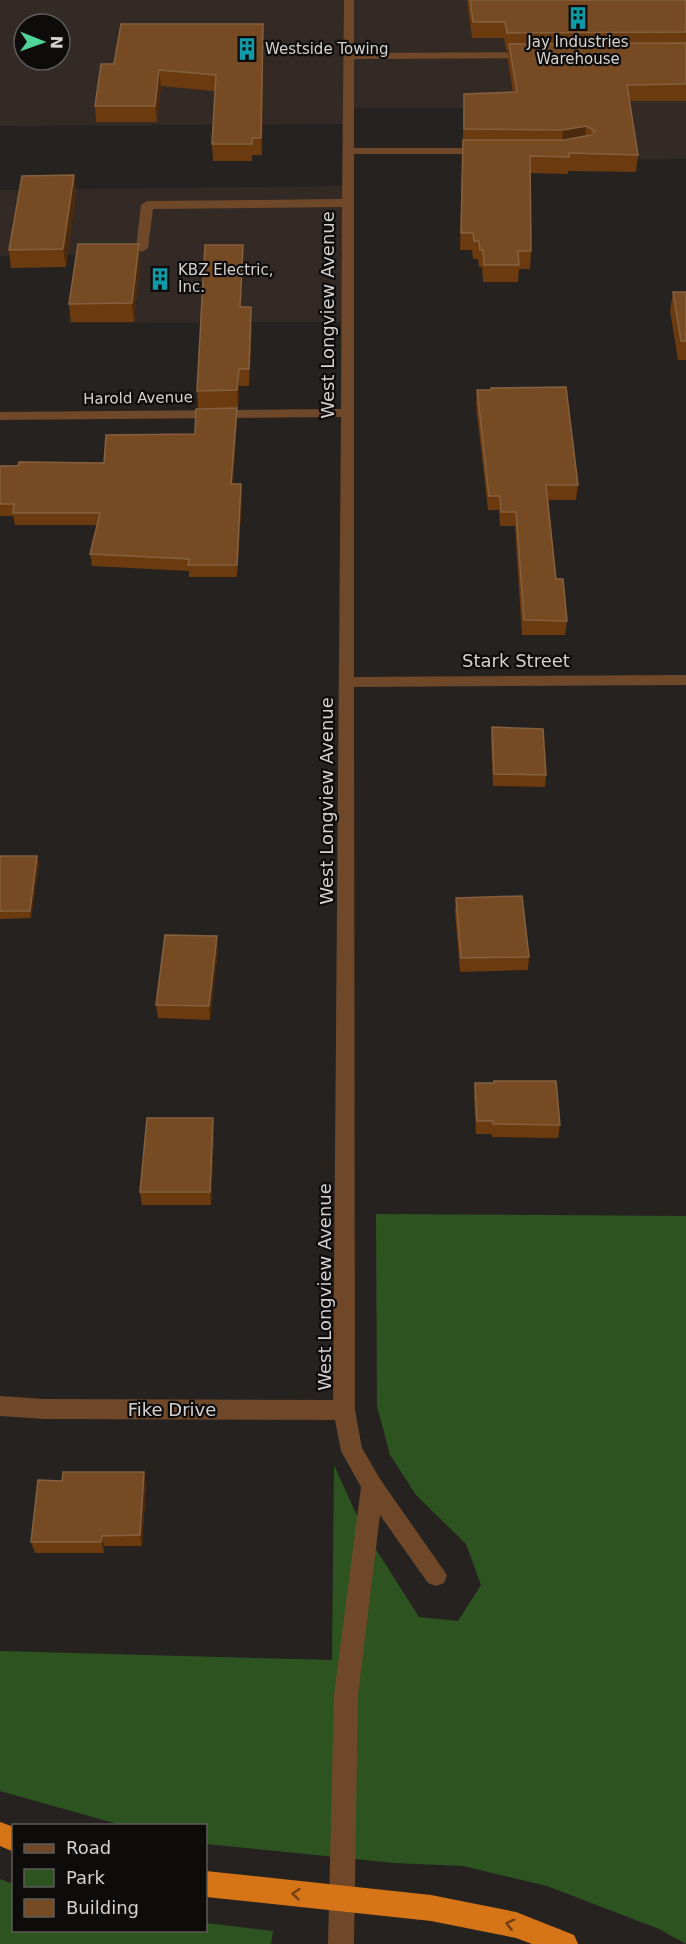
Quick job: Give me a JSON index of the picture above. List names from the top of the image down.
{
  "streets": {
    "street": [
      "West Longview Avenue",
      "Harold Avenue",
      "Stark Street",
      "Fike Drive"
    ]
  },
  "crossings": [
    ["West Longview Avenue", "Harold Avenue"],
    ["West Longview Avenue", "Stark Street"],
    ["West Longview Avenue", "Fike Drive"]
  ],
  "places": {
    "building": ["Jay Industries Warehouse", "Westside Towing", "KBZ Electric, Inc."]
  },
  "legend": ["Road", "Park", "Building"],
  "north": "right"
}
